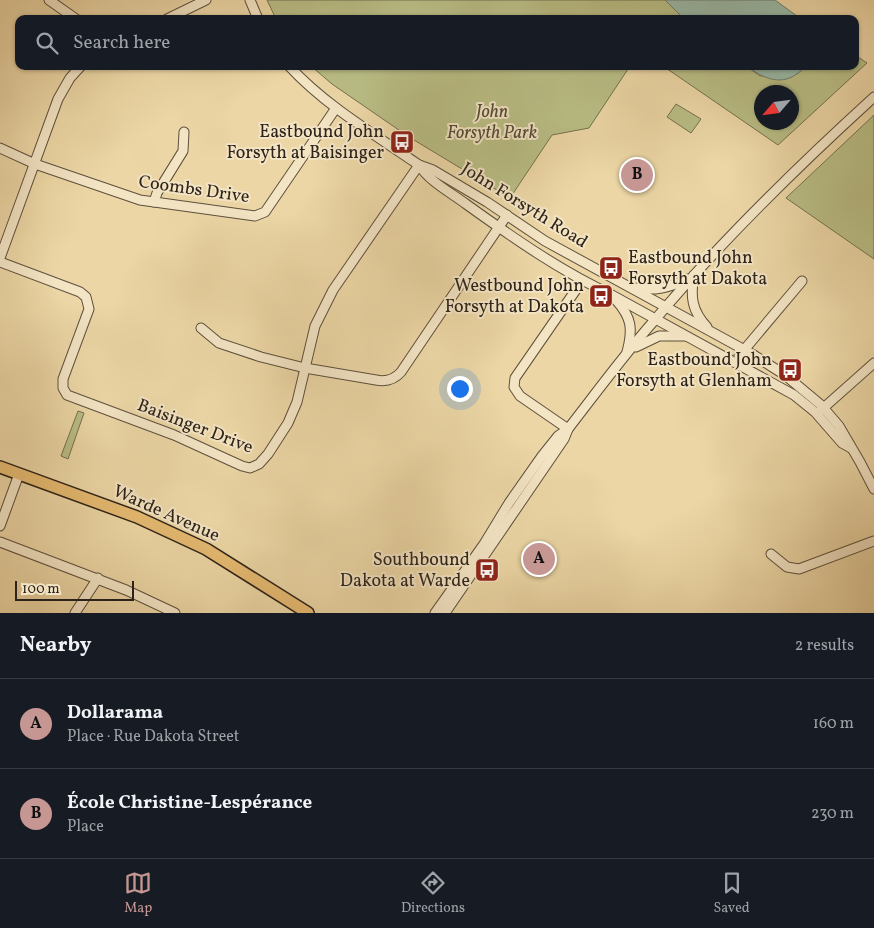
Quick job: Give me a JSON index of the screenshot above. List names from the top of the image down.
{
  "streets": {
    "main road": ["Warde Avenue"],
    "street": ["Coombs Drive", "John Forsyth Road", "Baisinger Drive"]
  },
  "crossings": [
    ["Coombs Drive", "John Forsyth Road"],
    ["John Forsyth Road", "Baisinger Drive"]
  ],
  "parks": ["John Forsyth Park"],
  "places": {
    "bus stop": [
      "Eastbound John Forsyth at Baisinger",
      "Eastbound John Forsyth at Dakota",
      "Westbound John Forsyth at Dakota",
      "Eastbound John Forsyth at Glenham",
      "Southbound Dakota at Warde"
    ]
  },
  "scale_bar": "100 m",
  "north": "bottom left",
  "page": {
    "search": "Search here",
    "pins": ["B", "A"],
    "scale": "100 m",
    "heading": ["Nearby", "2 results"],
    "list": [
      {
        "mark": "A",
        "name": "Dollarama",
        "note": "Place · Rue Dakota Street",
        "value": "160 m"
      },
      {
        "mark": "B",
        "name": "École Christine-Lespérance",
        "note": "Place",
        "value": "230 m"
      }
    ],
    "nav": ["Map", "Directions", "Saved"]
  }
}
